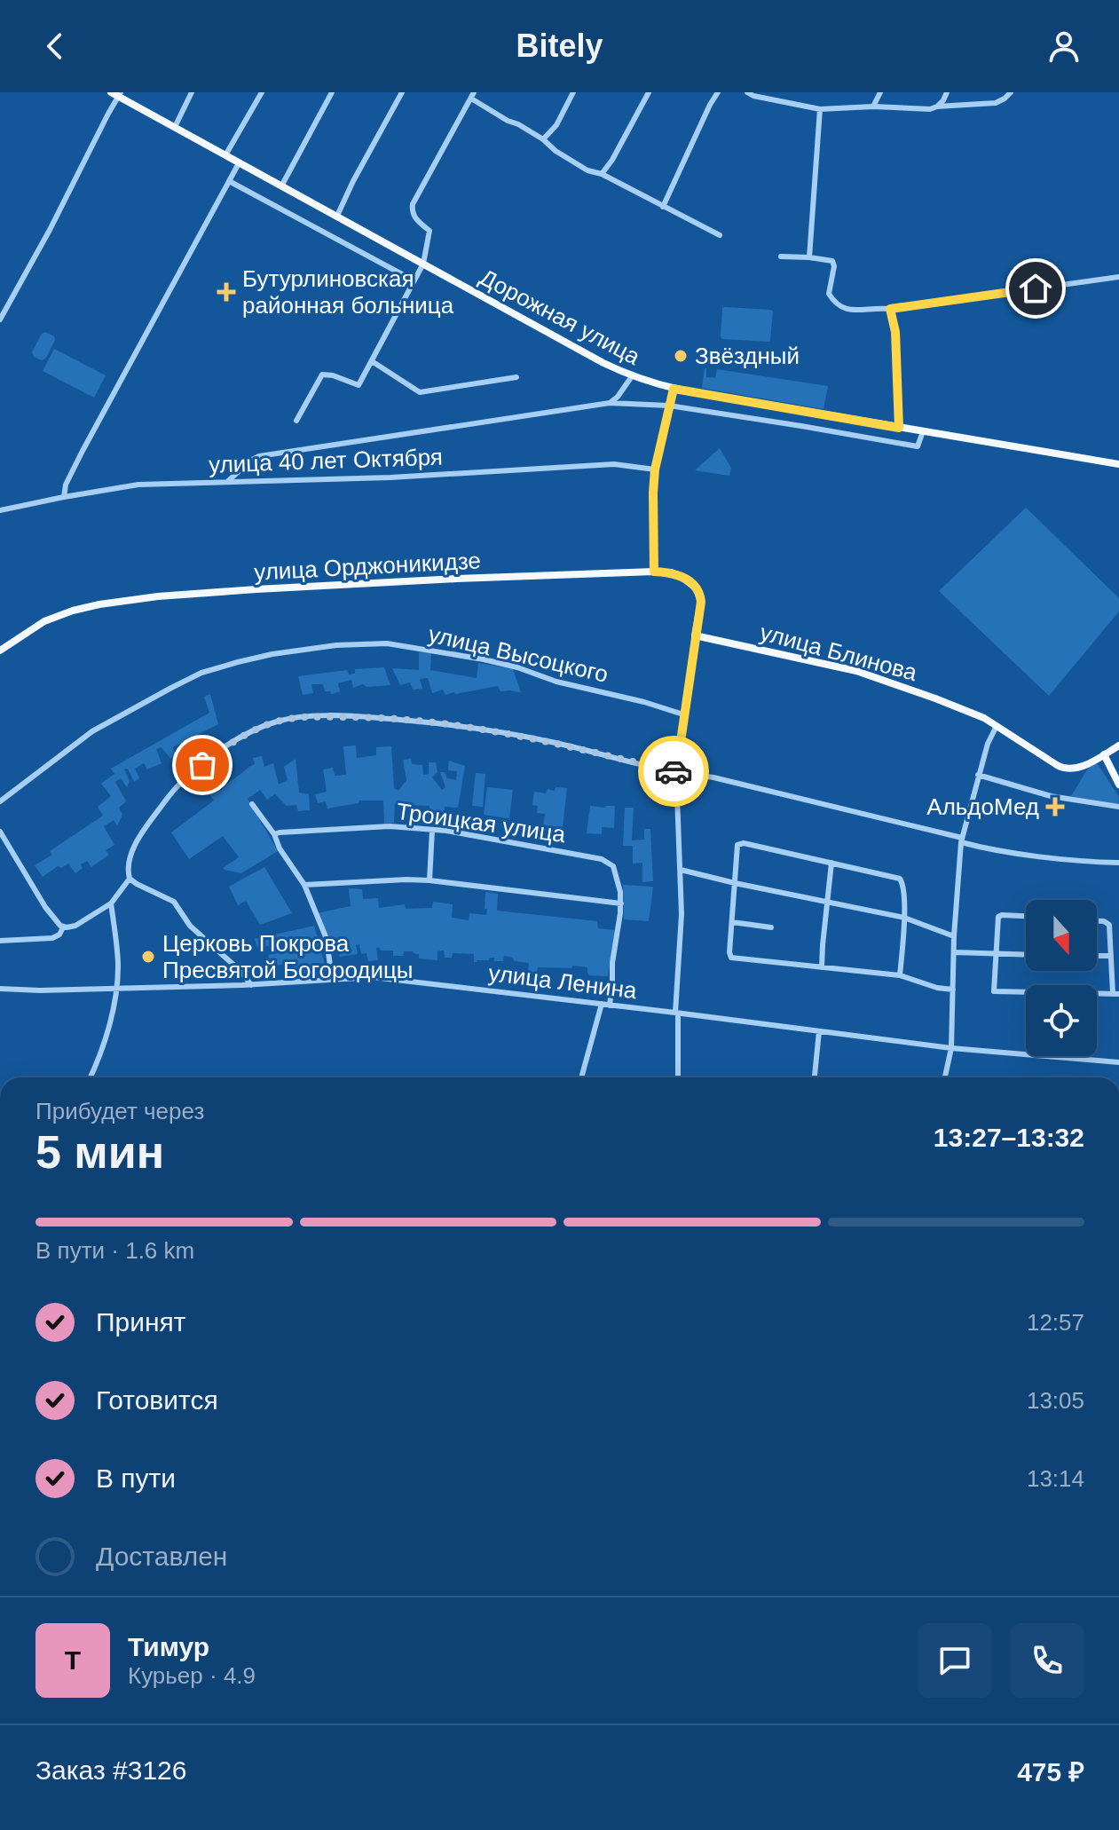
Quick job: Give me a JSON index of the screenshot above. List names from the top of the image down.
{
  "streets": {
    "main road": ["Дорожная улица", "улица Орджоникидзе", "улица Блинова"],
    "street": [
      "улица 40 лет Октября",
      "улица Высоцкого",
      "Троицкая улица",
      "улица Ленина"
    ]
  },
  "crossings": [
    ["улица Орджоникидзе", "улица Блинова"]
  ],
  "places": {
    "health": ["Бутурлиновская районная больница", "АльдоМед"],
    "other": ["Звёздный", "Церковь Покрова Пресвятой Богородицы"]
  },
  "north": "bottom",
  "page": {
    "header": "Bitely",
    "heading": ["5 мин", "Прибудет через", "13:27–13:32"],
    "panel": [
      "Тимур",
      "Курьер · 4.9",
      "Заказ #3126",
      "475 ₽"
    ],
    "bar": "В пути · 1.6 km",
    "list": [
      ["Принят", "12:57"],
      ["Готовится", "13:05"],
      ["В пути", "13:14"],
      "Доставлен"
    ],
    "round": "Т"
  }
}
